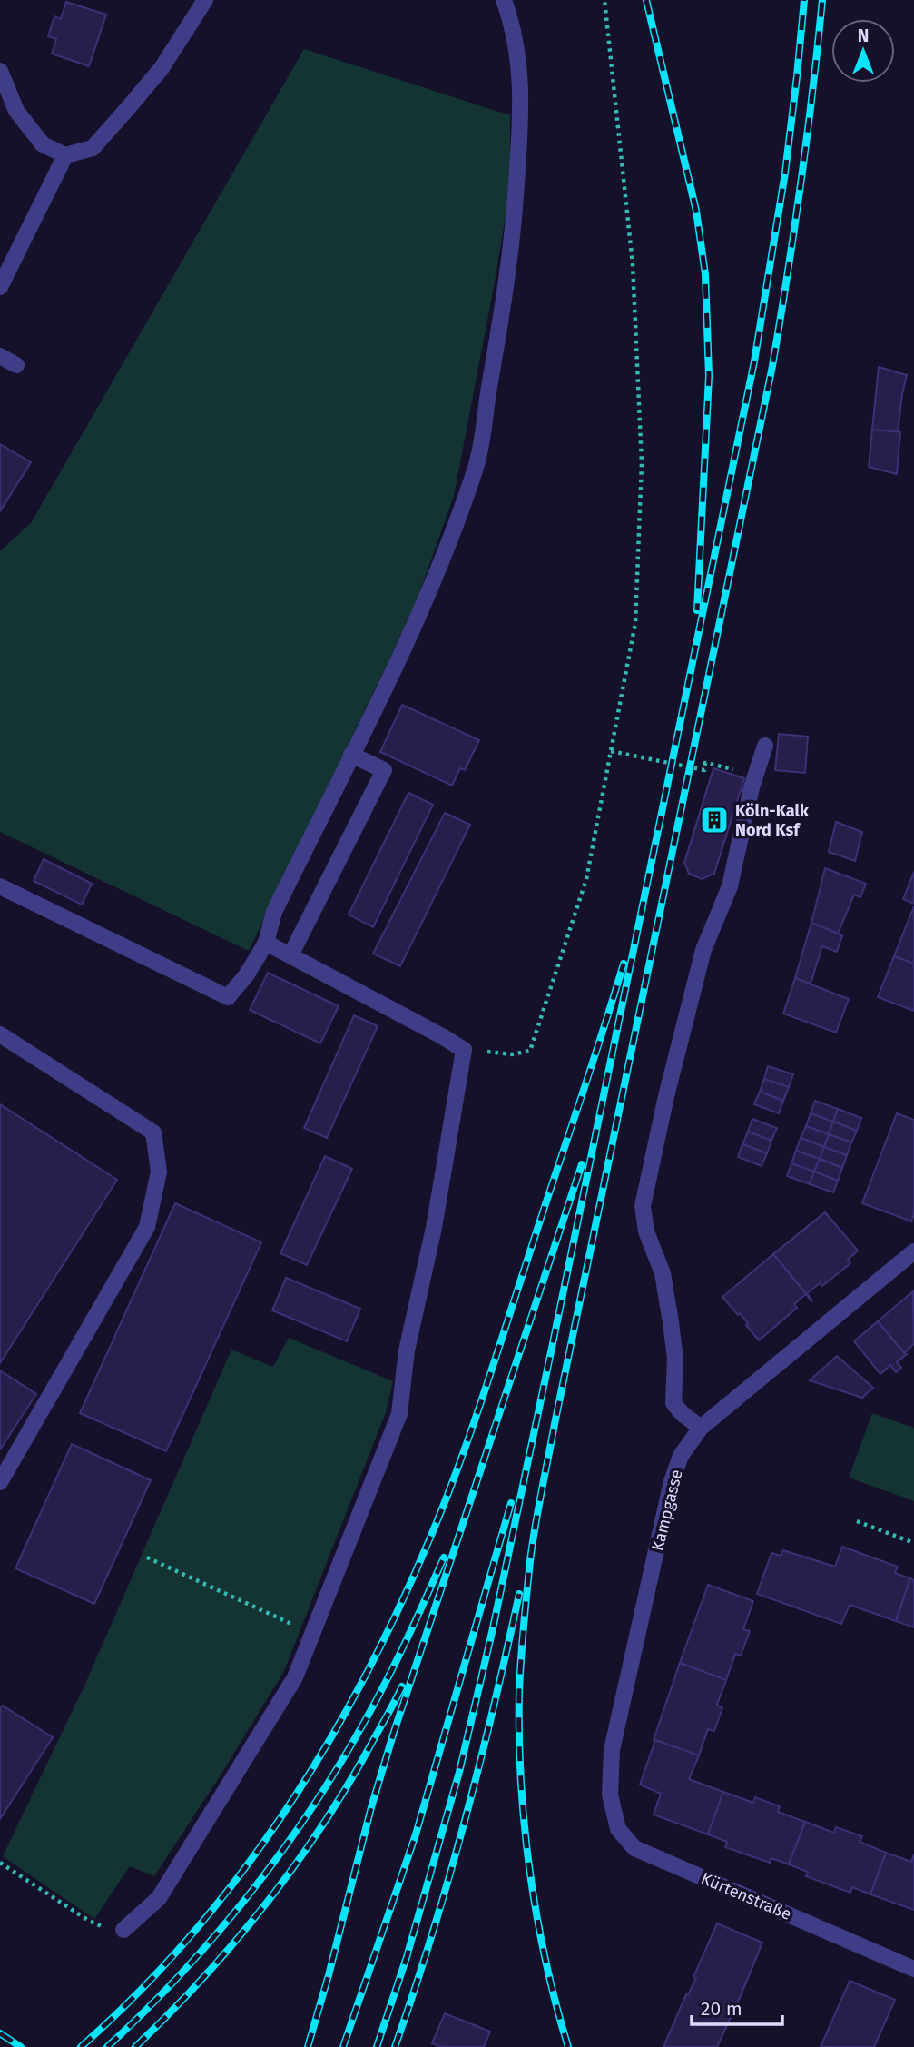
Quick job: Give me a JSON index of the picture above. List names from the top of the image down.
{
  "streets": {
    "street": ["Kampgasse", "Kürtenstraße"]
  },
  "crossings": [
    ["Kampgasse", "Kürtenstraße"]
  ],
  "places": {
    "building": ["Köln-Kalk Nord Ksf"]
  },
  "scale_bar": "20 m",
  "north": "top"
}
